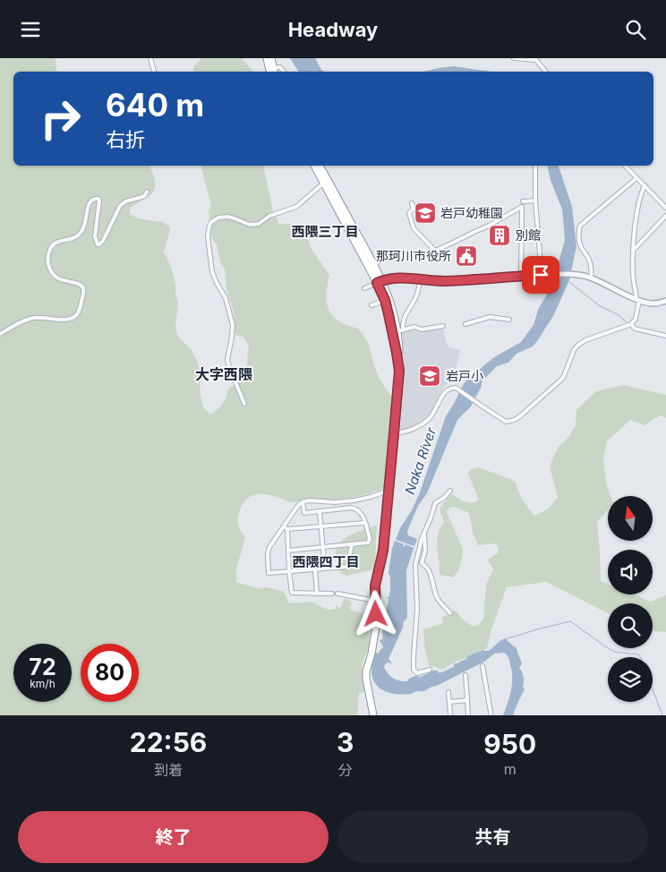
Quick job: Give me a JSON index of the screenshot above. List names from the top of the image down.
{
  "districts": ["西隈三丁目", "大字西隈", "西隈四丁目"],
  "water": ["Naka River"],
  "places": {
    "school or university": ["岩戸幼稚園", "岩戸小"],
    "building": ["別館"],
    "public building": ["那珂川市役所"]
  },
  "north": "top",
  "page": {
    "header": "Headway",
    "turn": ["640 m", "右折"],
    "speed": "72 km/h",
    "limit": "80",
    "eta": [
      "22:56",
      "到着",
      "3",
      "分",
      "950",
      "m"
    ],
    "buttons": ["終了", "共有"]
  }
}
